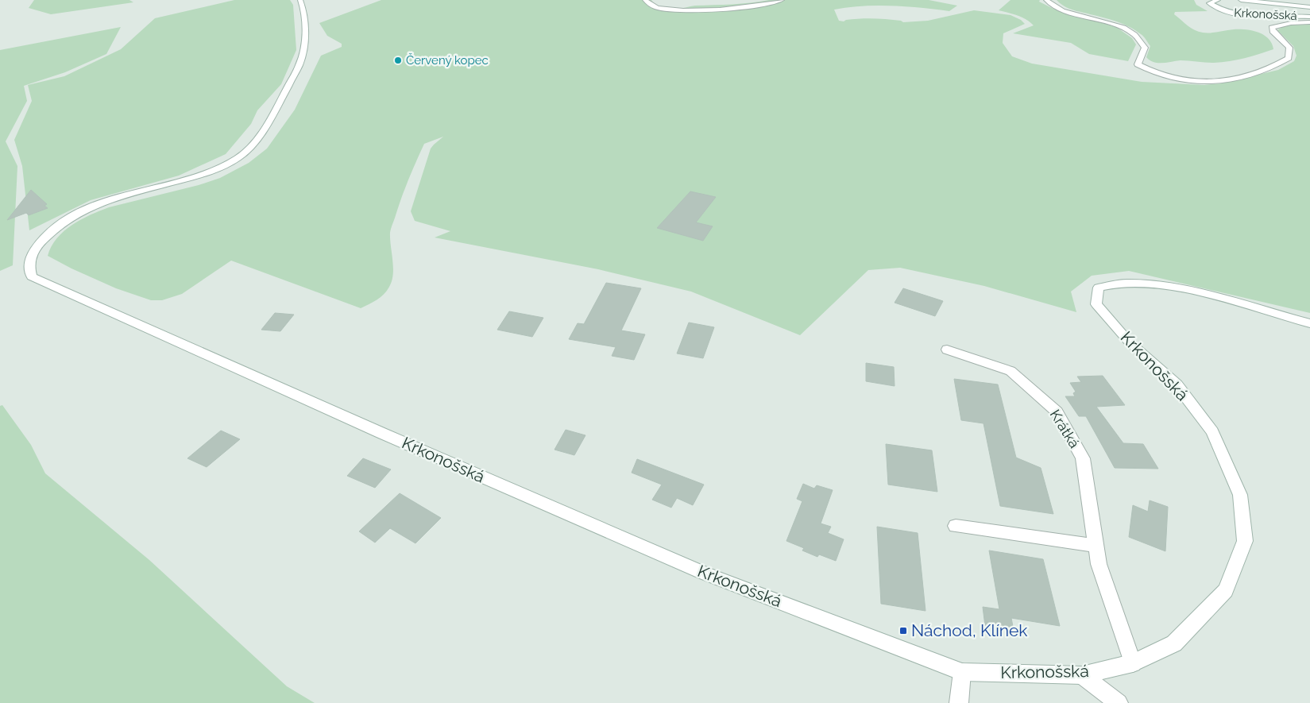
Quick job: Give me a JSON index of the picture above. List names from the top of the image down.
{
  "streets": {
    "street": ["Krkonošská", "Krátká"]
  },
  "crossings": [
    ["Krkonošská", "Krátká"]
  ],
  "places": {
    "other": ["Červený kopec"],
    "transit": ["Náchod, Klínek"]
  }
}
